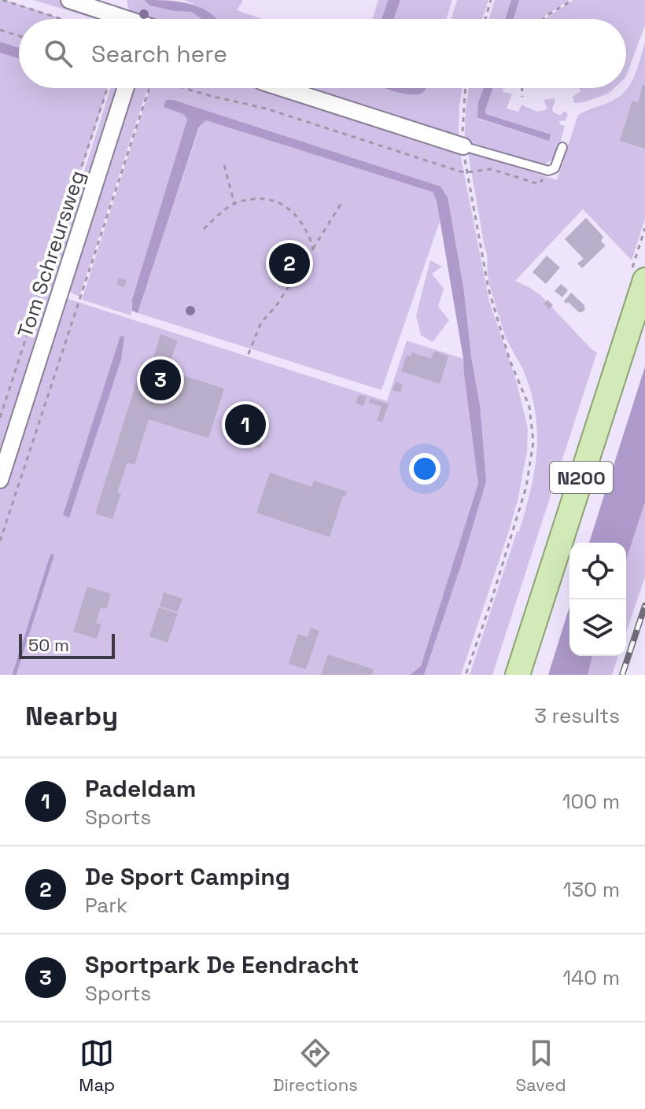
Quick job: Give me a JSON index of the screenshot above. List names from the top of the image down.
{
  "streets": {
    "main road": ["N200"],
    "street": ["Tom Schreursweg"]
  },
  "scale_bar": "50 m",
  "page": {
    "search": "Search here",
    "pins": ["2", "3", "1"],
    "scale": "50 m",
    "heading": ["Nearby", "3 results"],
    "list": [
      {
        "mark": "1",
        "name": "Padeldam",
        "note": "Sports",
        "value": "100 m"
      },
      {
        "mark": "2",
        "name": "De Sport Camping",
        "note": "Park",
        "value": "130 m"
      },
      {
        "mark": "3",
        "name": "Sportpark De Eendracht",
        "note": "Sports",
        "value": "140 m"
      }
    ],
    "nav": ["Map", "Directions", "Saved"]
  }
}
